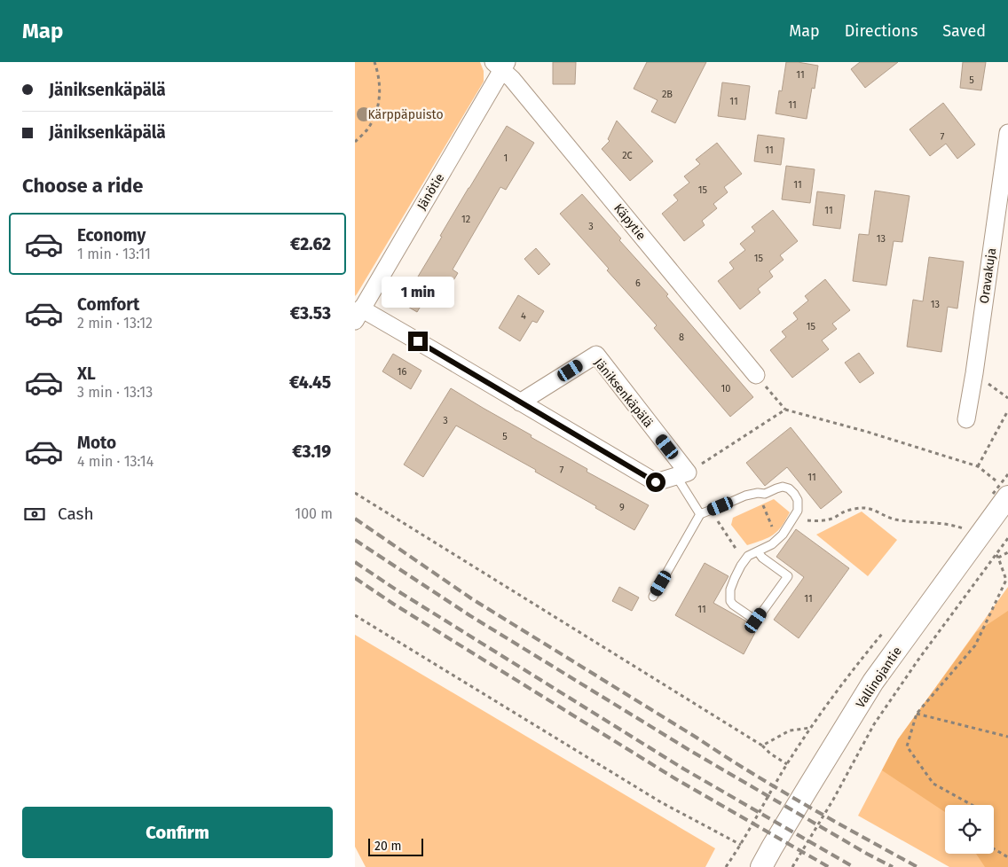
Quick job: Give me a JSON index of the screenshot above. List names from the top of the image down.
{
  "streets": {
    "street": [
      "Jänötie",
      "Käpytie",
      "Oravakuja",
      "Jäniksenkäpälä",
      "Vallinojantie"
    ]
  },
  "crossings": [
    ["Jänötie", "Käpytie"]
  ],
  "parks": ["Kärppäpuisto"],
  "house_numbers": [
    "11",
    "5",
    "2B",
    "11",
    "11",
    "7",
    "11",
    "2C",
    "1",
    "11",
    "15",
    "11",
    "12",
    "3",
    "13",
    "15",
    "6",
    "13",
    "4",
    "15",
    "8",
    "16",
    "10",
    "3",
    "5",
    "7",
    "11",
    "9",
    "11",
    "11"
  ],
  "scale_bar": "20 m",
  "page": {
    "header": "Map",
    "nav": ["Map", "Directions", "Saved"],
    "banner": ["Jäniksenkäpälä", "Jäniksenkäpälä"],
    "heading": "Choose a ride",
    "list": [
      {
        "name": "Economy",
        "note": "1 min · 13:11",
        "value": "€2.62"
      },
      {
        "name": "Comfort",
        "note": "2 min · 13:12",
        "value": "€3.53"
      },
      {
        "name": "XL",
        "note": "3 min · 13:13",
        "value": "€4.45"
      },
      {
        "name": "Moto",
        "note": "4 min · 13:14",
        "value": "€3.19"
      }
    ],
    "bubble": "1 min",
    "pay": ["Cash", "100 m"],
    "buttons": "Confirm",
    "scale": "20 m"
  }
}
